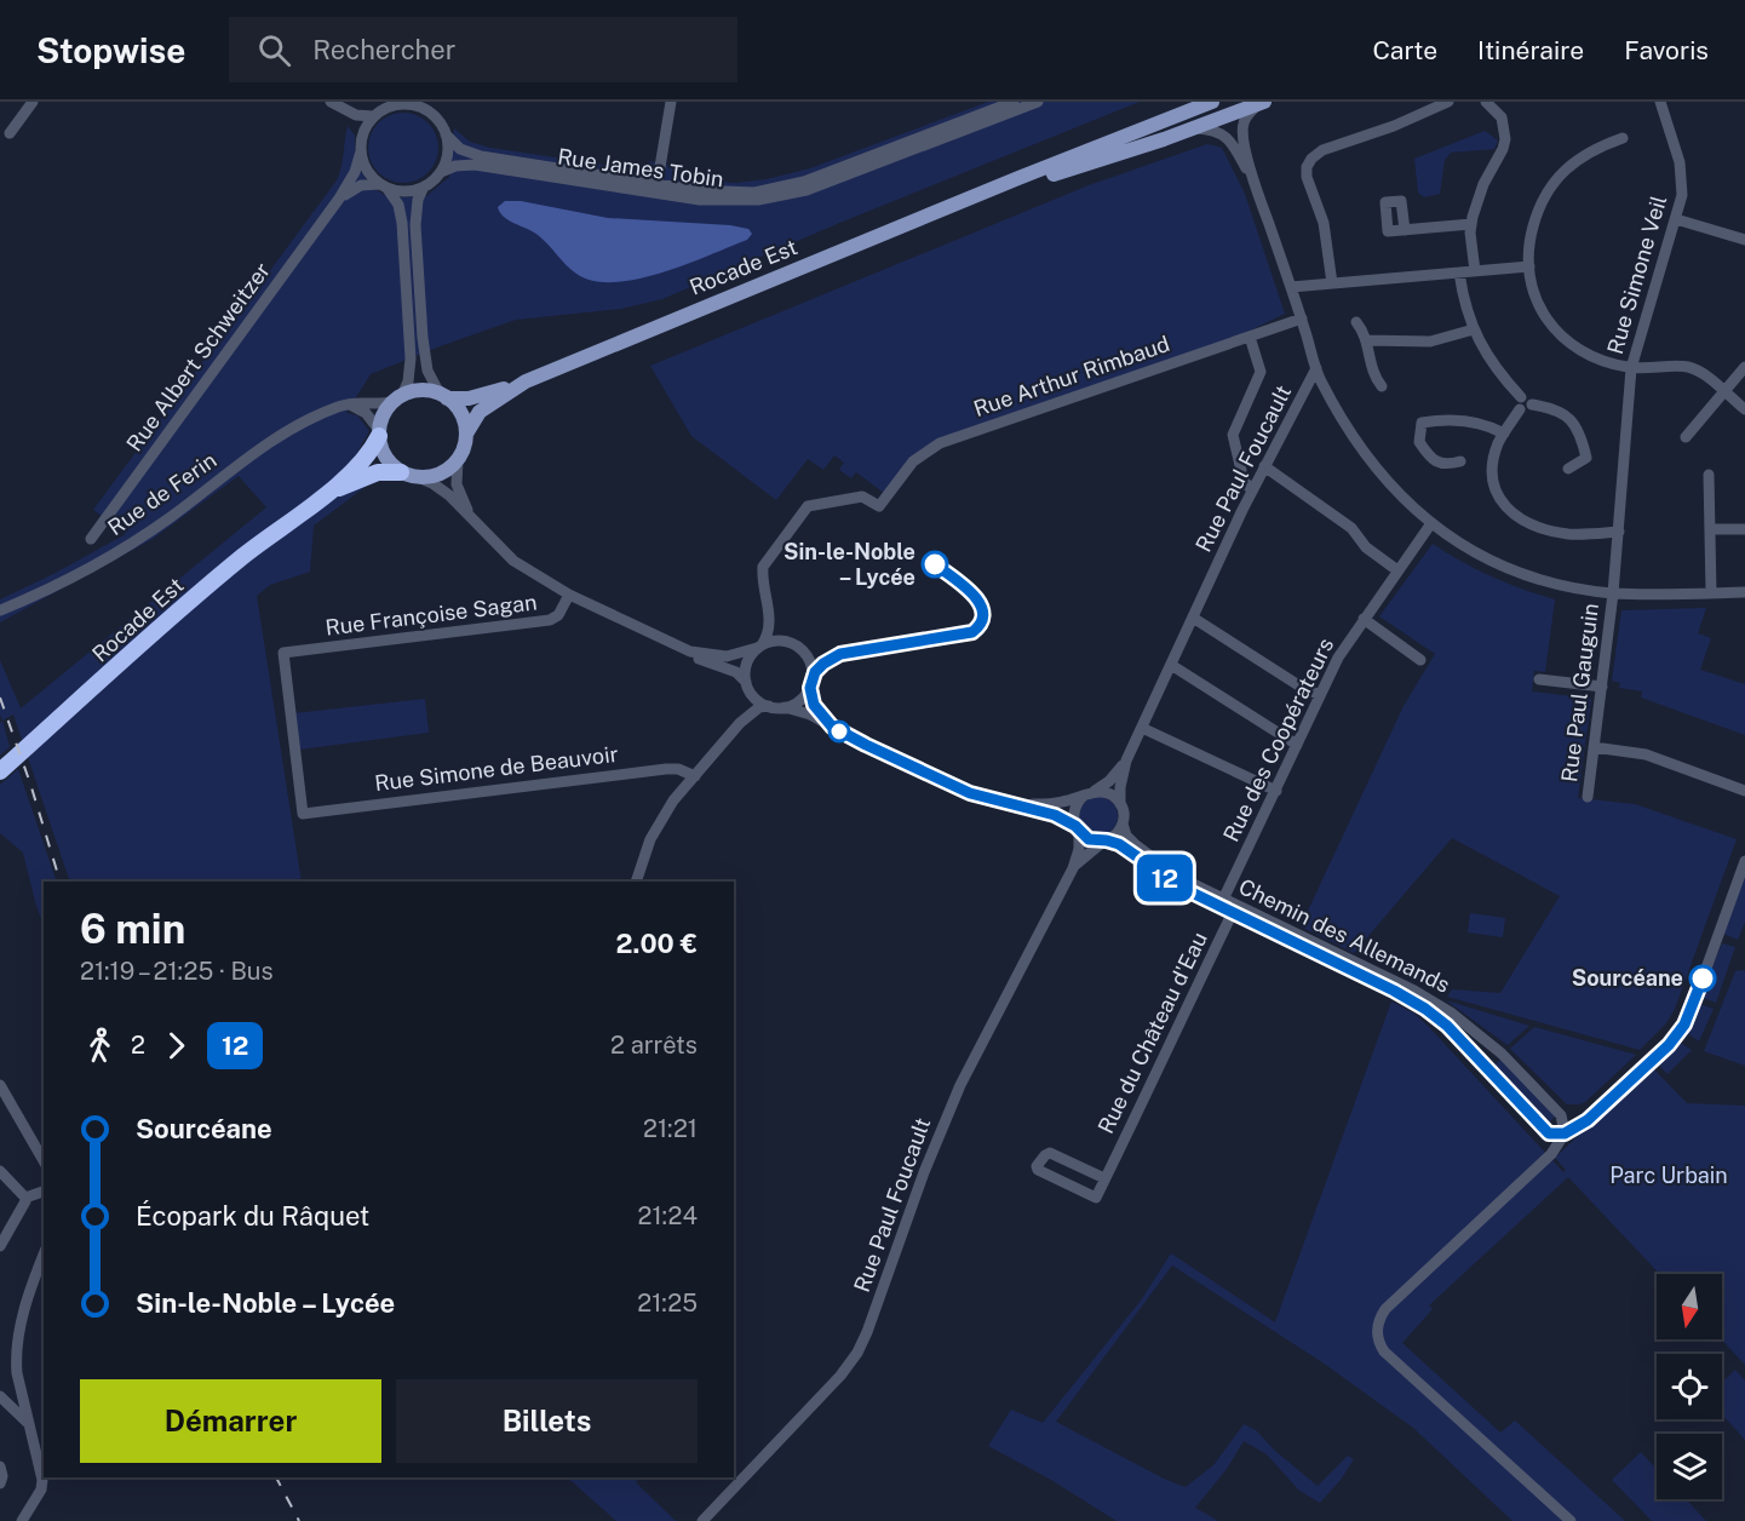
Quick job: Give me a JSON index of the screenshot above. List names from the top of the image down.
{
  "streets": {
    "highway": ["Rocade Est"],
    "street": [
      "Rue James Tobin",
      "Rue Simone Veil",
      "Rue Albert Schweitzer",
      "Rue Arthur Rimbaud",
      "Rue Paul Foucault",
      "Rue de Ferin",
      "Rue Françoise Sagan",
      "Rue Paul Gauguin",
      "Rue des Coopérateurs",
      "Rue Simone de Beauvoir",
      "Chemin des Allemands",
      "Rue du Château d'Eau"
    ]
  },
  "crossings": [
    ["Rue James Tobin", "Rue Albert Schweitzer"],
    ["Rocade Est", "Rue Paul Foucault"],
    ["Rocade Est", "Rue de Ferin"],
    ["Rue Simone Veil", "Rue Paul Gauguin"],
    ["Rue Arthur Rimbaud", "Rue Paul Foucault"],
    ["Rue Paul Foucault", "Chemin des Allemands"],
    ["Rue Françoise Sagan", "Rue Simone de Beauvoir"],
    ["Rue des Coopérateurs", "Chemin des Allemands"],
    ["Chemin des Allemands", "Rue du Château d'Eau"]
  ],
  "parks": ["Parc Urbain"],
  "places": ["Sin-le-Noble – Lycée", "Sourcéane"],
  "lines": ["bus line 12"],
  "north": "bottom",
  "page": {
    "header": "Stopwise",
    "search": "Rechercher",
    "nav": ["Carte", "Itinéraire", "Favoris"],
    "on_map": "12",
    "heading": ["6 min", "21:19 – 21:25 · Bus", "2.00 €"],
    "legs": ["2", "12", "2 arrêts"],
    "list": [
      {
        "name": "Sourcéane",
        "value": "21:21"
      },
      {
        "name": "Écopark du Râquet",
        "value": "21:24"
      },
      {
        "name": "Sin-le-Noble – Lycée",
        "value": "21:25"
      }
    ],
    "buttons": ["Démarrer", "Billets"]
  }
}
